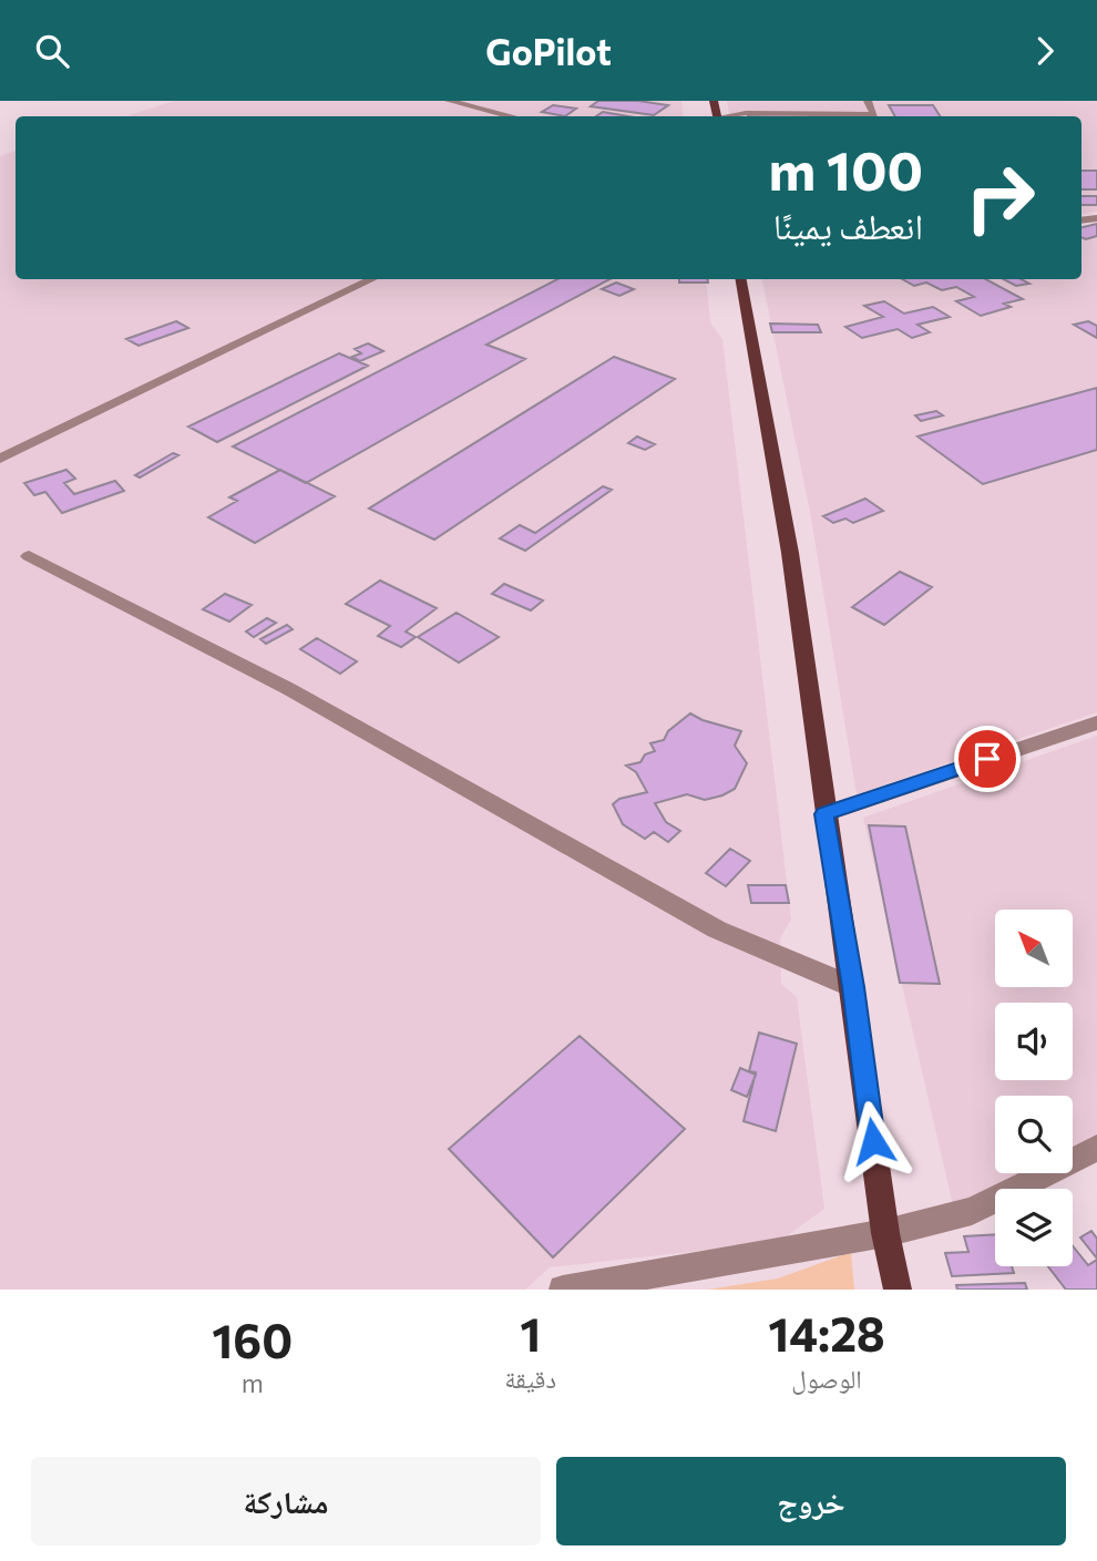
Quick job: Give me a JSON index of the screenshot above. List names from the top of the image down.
{
  "north": "top left",
  "page": {
    "header": "GoPilot",
    "turn": ["100 m", "انعطف يمينًا"],
    "eta": [
      "14:28",
      "الوصول",
      "1",
      "دقيقة",
      "160",
      "m"
    ],
    "buttons": ["خروج", "مشاركة"]
  }
}
